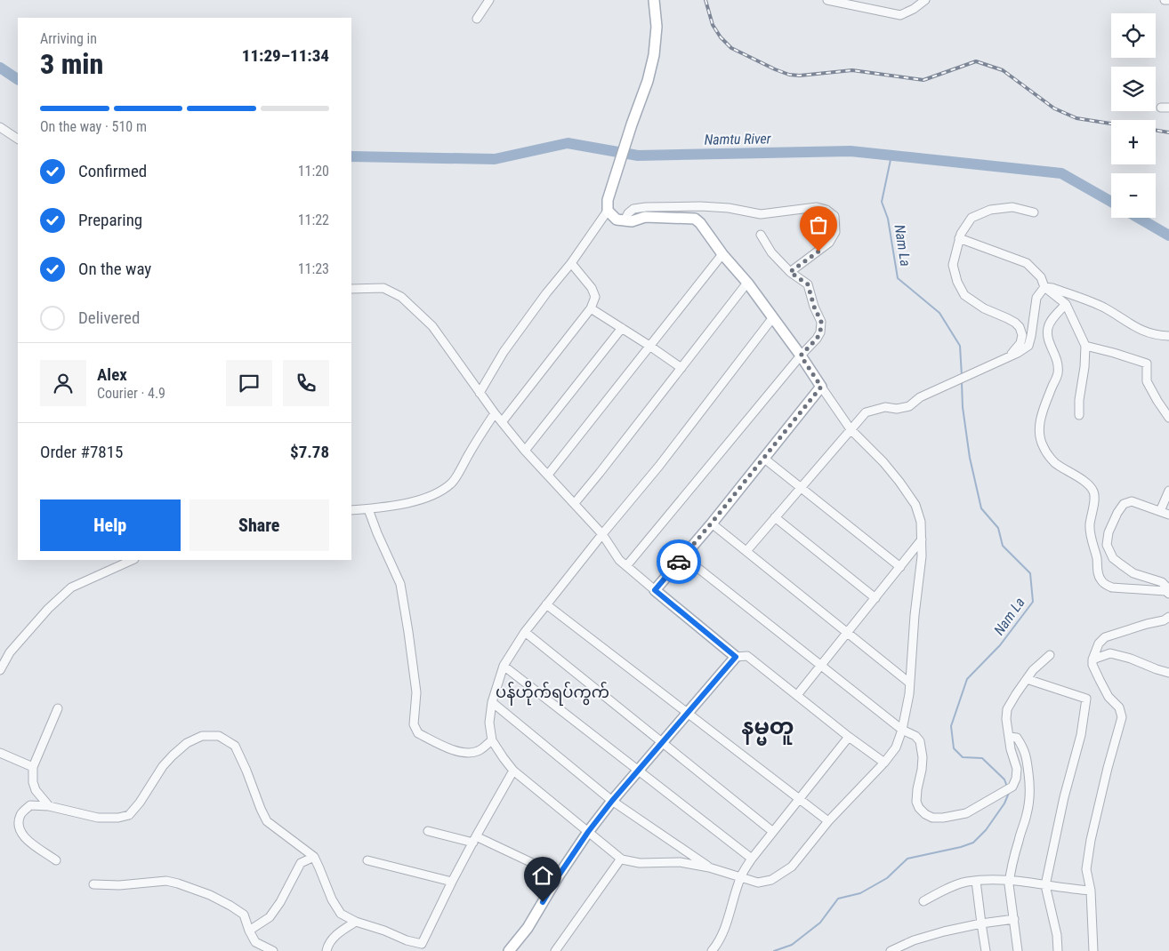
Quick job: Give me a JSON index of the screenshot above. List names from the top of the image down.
{
  "districts": ["ပန်ဟိုက်ရပ်ကွက်", "နမ္မတူ"],
  "water": ["Namtu River", "Nam La"],
  "page": {
    "map_buttons": ["+", "−"],
    "heading": ["3 min", "Arriving in", "11:29–11:34"],
    "panel": [
      "Alex",
      "Courier · 4.9",
      "Order #7815",
      "$7.78"
    ],
    "bar": "On the way · 510 m",
    "list": [
      ["Confirmed", "11:20"],
      ["Preparing", "11:22"],
      ["On the way", "11:23"],
      "Delivered"
    ],
    "buttons": ["Help", "Share"]
  }
}
